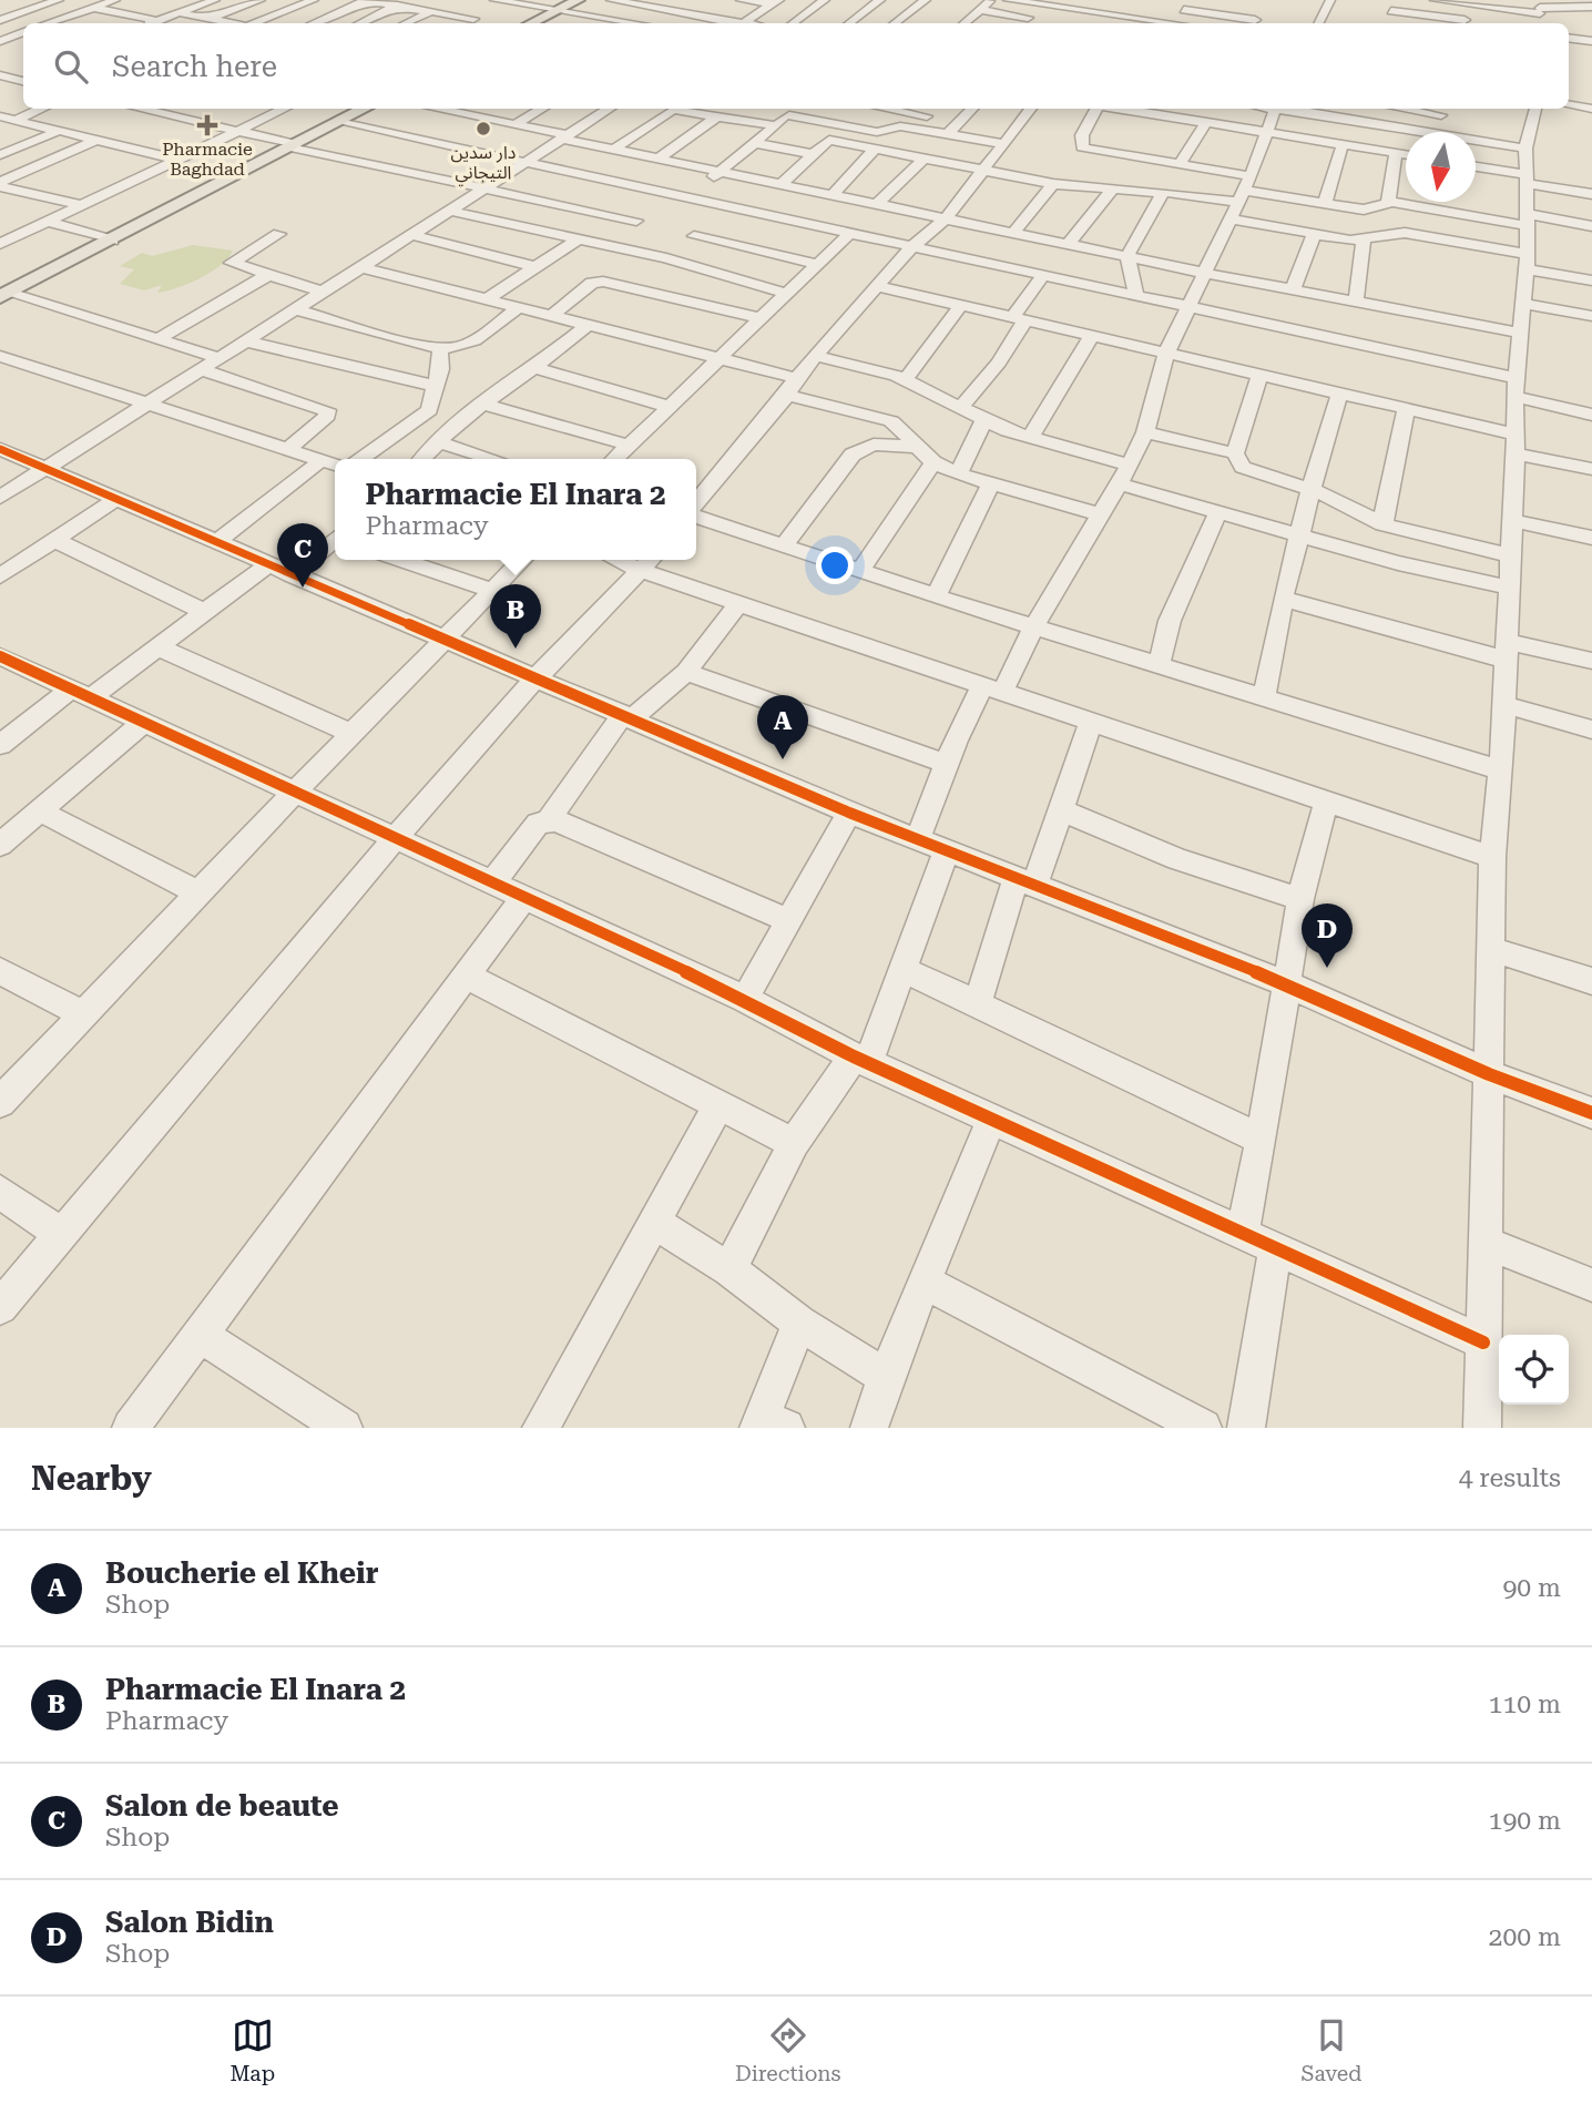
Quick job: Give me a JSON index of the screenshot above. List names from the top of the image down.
{
  "places": {
    "health": ["Pharmacie Baghdad"],
    "other": ["دار سدين التيجاني"]
  },
  "north": "bottom",
  "page": {
    "search": "Search here",
    "popup": ["Pharmacie El Inara 2", "Pharmacy"],
    "pins": [
      "C",
      "B",
      "A",
      "D"
    ],
    "heading": ["Nearby", "4 results"],
    "list": [
      {
        "mark": "A",
        "name": "Boucherie el Kheir",
        "note": "Shop",
        "value": "90 m"
      },
      {
        "mark": "B",
        "name": "Pharmacie El Inara 2",
        "note": "Pharmacy",
        "value": "110 m"
      },
      {
        "mark": "C",
        "name": "Salon de beaute",
        "note": "Shop",
        "value": "190 m"
      },
      {
        "mark": "D",
        "name": "Salon Bidin",
        "note": "Shop",
        "value": "200 m"
      }
    ],
    "nav": ["Map", "Directions", "Saved"]
  }
}
